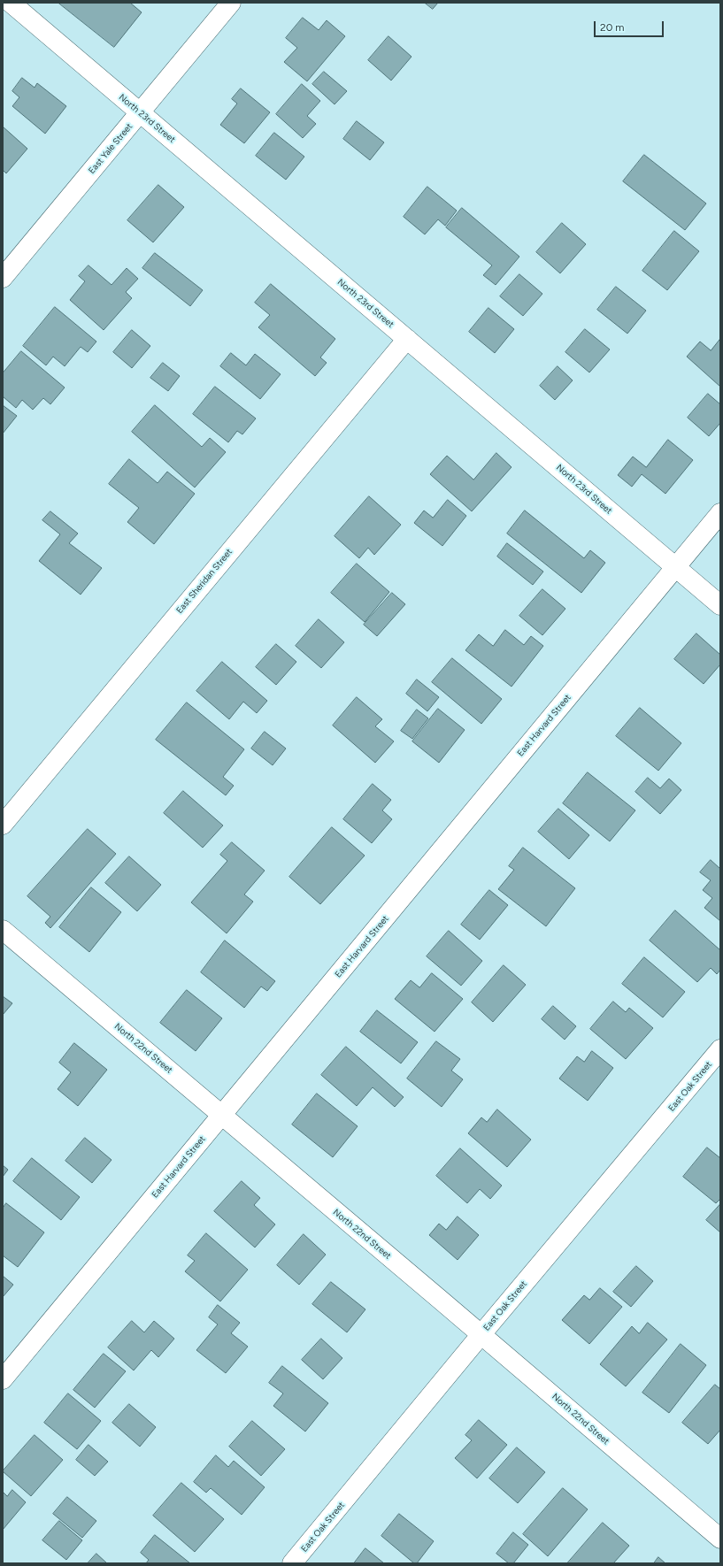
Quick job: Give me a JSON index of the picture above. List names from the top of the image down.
{
  "streets": {
    "street": [
      "North 23rd Street",
      "East Yale Street",
      "East Sheridan Street",
      "East Harvard Street",
      "North 22nd Street",
      "East Oak Street"
    ]
  },
  "crossings": [
    ["North 23rd Street", "East Yale Street"],
    ["North 23rd Street", "East Sheridan Street"],
    ["North 23rd Street", "East Harvard Street"],
    ["East Harvard Street", "North 22nd Street"],
    ["North 22nd Street", "East Oak Street"]
  ],
  "scale_bar": "20 m"
}
